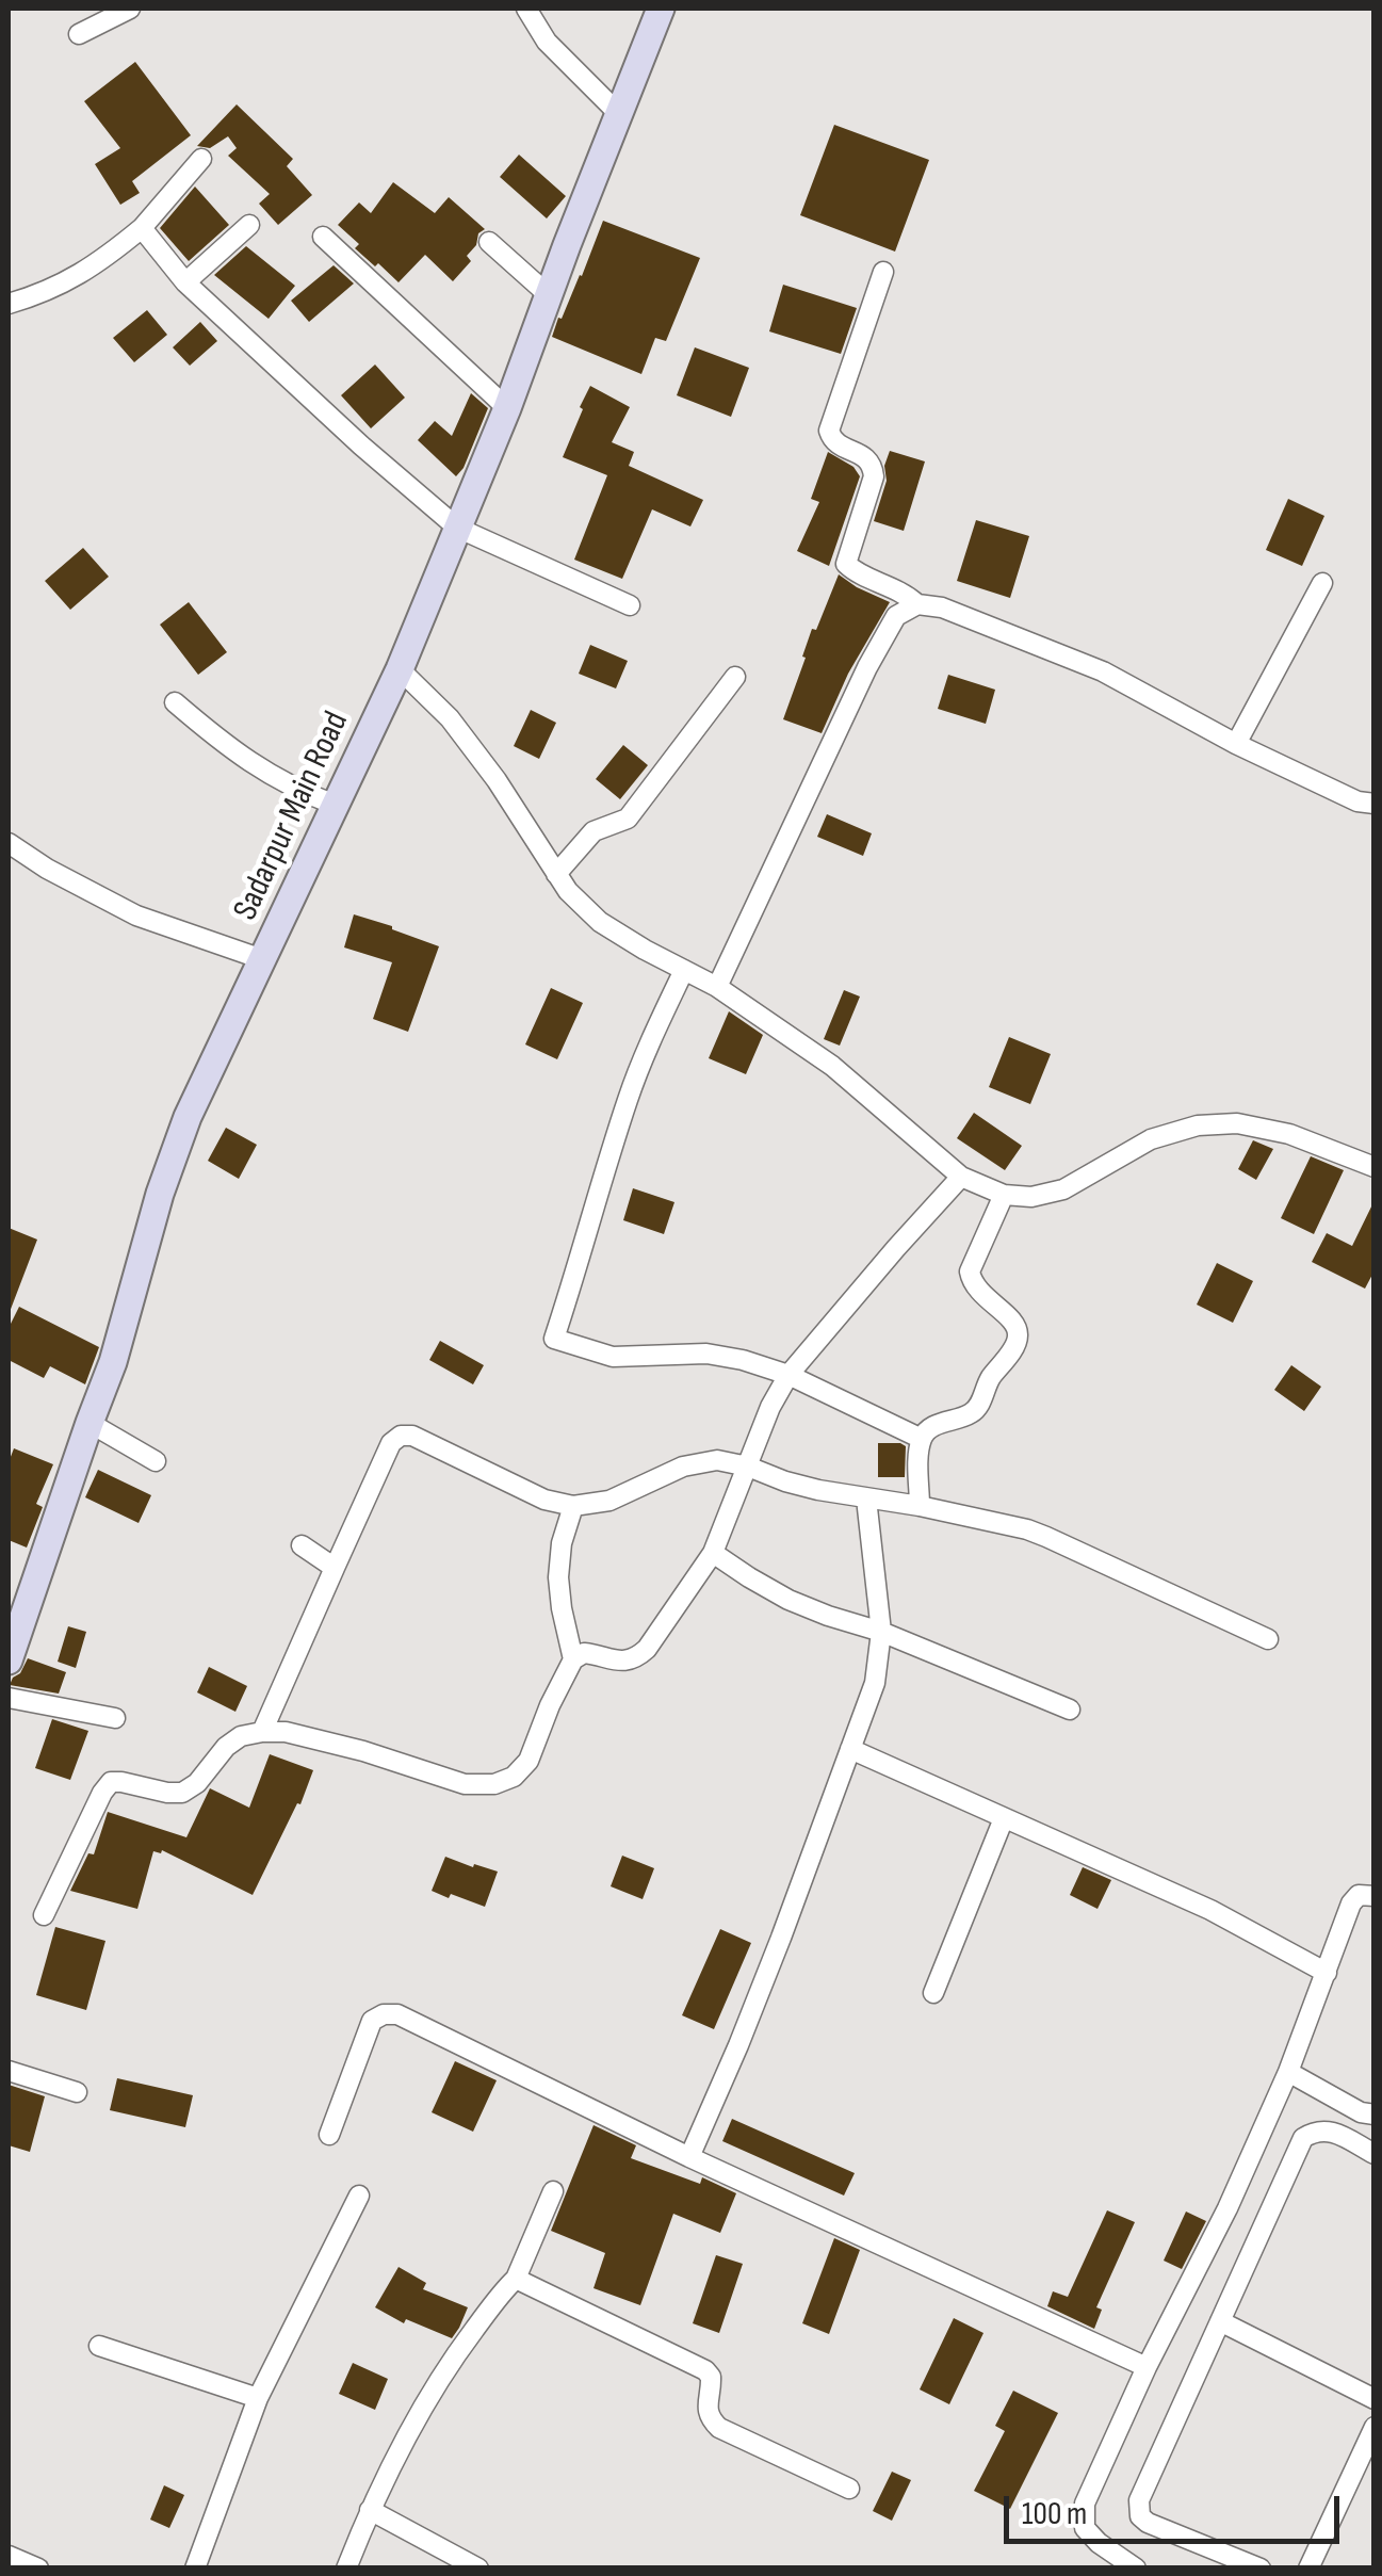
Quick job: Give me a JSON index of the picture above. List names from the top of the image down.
{
  "streets": {
    "street": ["Sadarpur Main Road"]
  },
  "scale_bar": "100 m"
}
